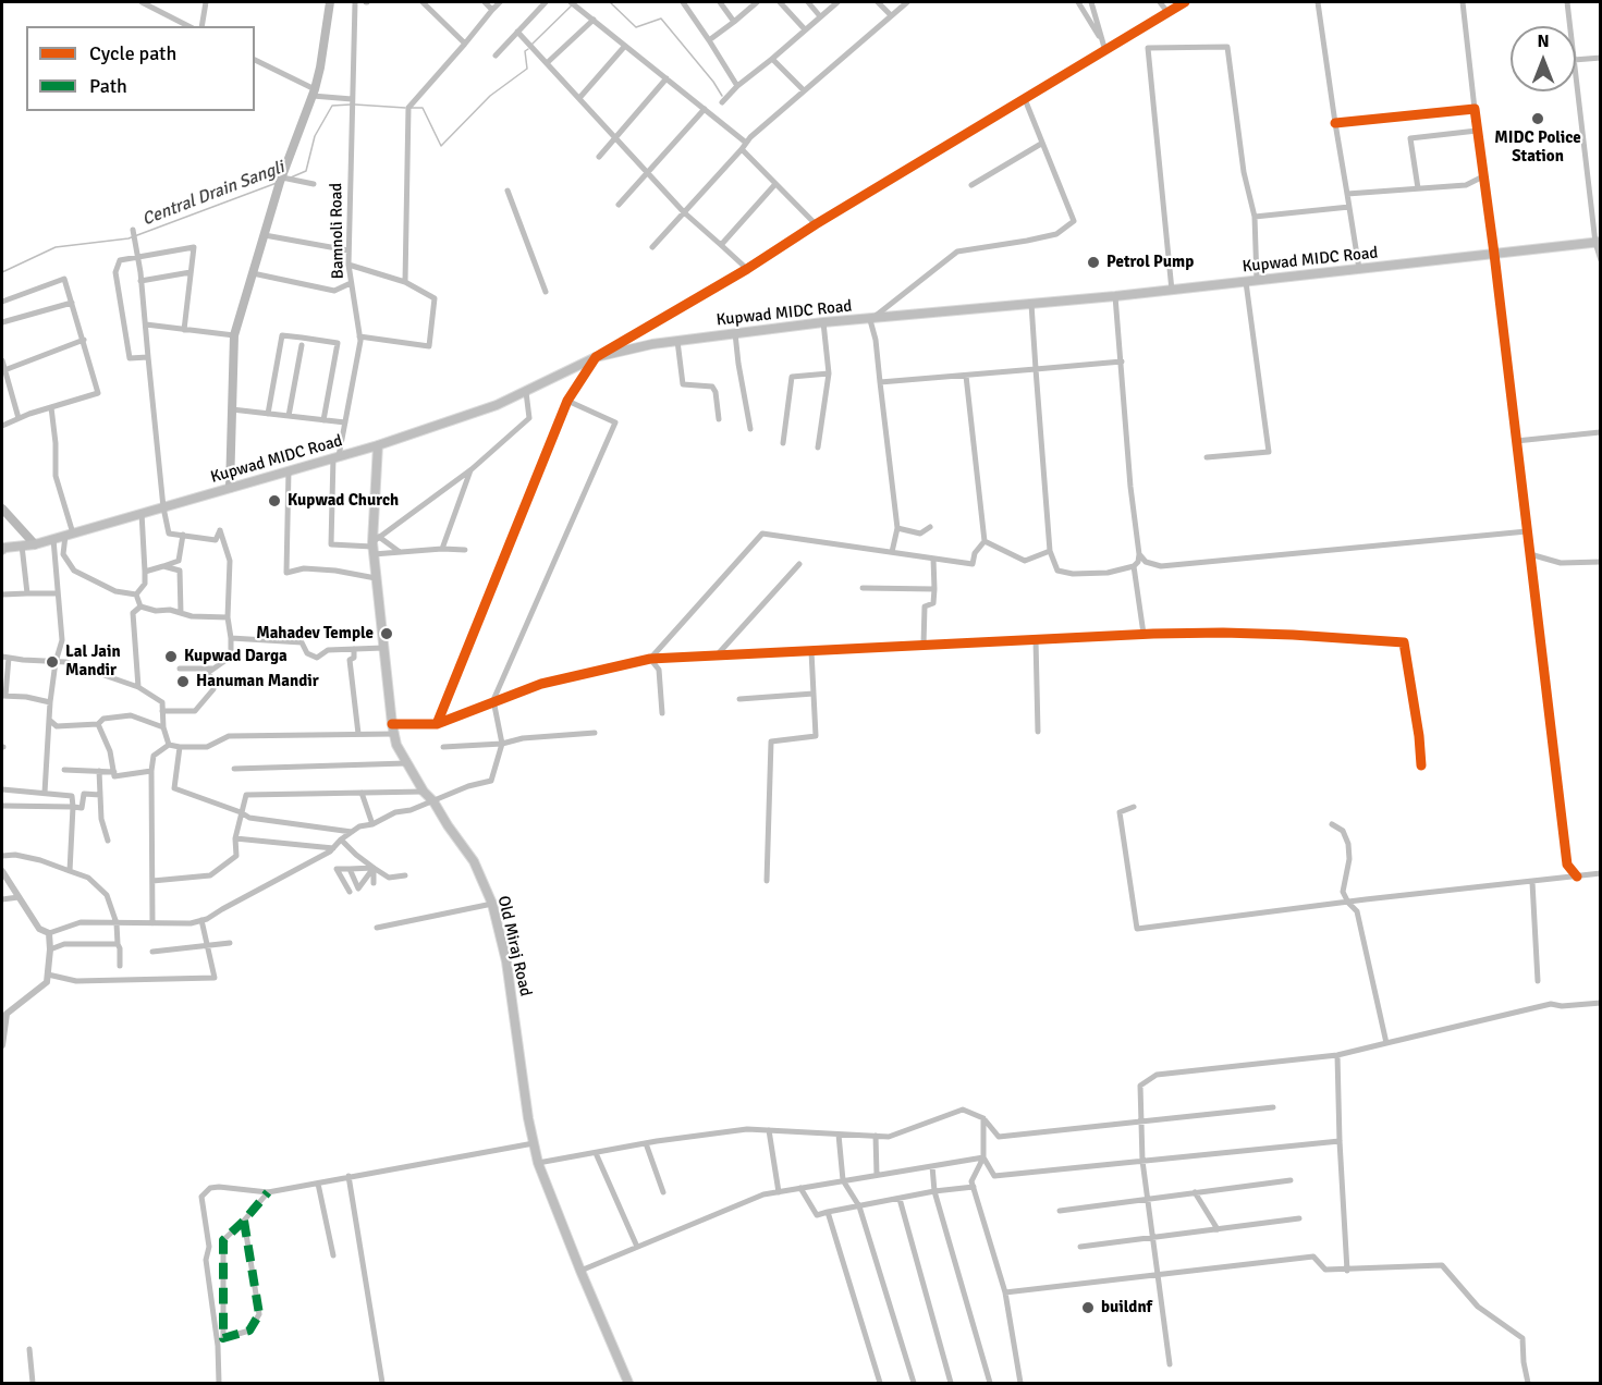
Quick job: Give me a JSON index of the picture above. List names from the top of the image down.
{
  "streets": {
    "main road": ["Kupwad MIDC Road", "Old Miraj Road"],
    "street": ["Bamnoli Road"]
  },
  "crossings": [
    ["Bamnoli Road", "Kupwad MIDC Road"],
    ["Bamnoli Road", "Old Miraj Road"],
    ["Kupwad MIDC Road", "Old Miraj Road"]
  ],
  "water": ["Central Drain Sangli"],
  "places": [
    "MIDC Police Station",
    "Petrol Pump",
    "Kupwad Church",
    "Mahadev Temple",
    "Kupwad Darga",
    "Lal Jain Mandir",
    "Hanuman Mandir",
    "buildnf"
  ],
  "legend": ["Cycle path", "Path"],
  "north": "top"
}
